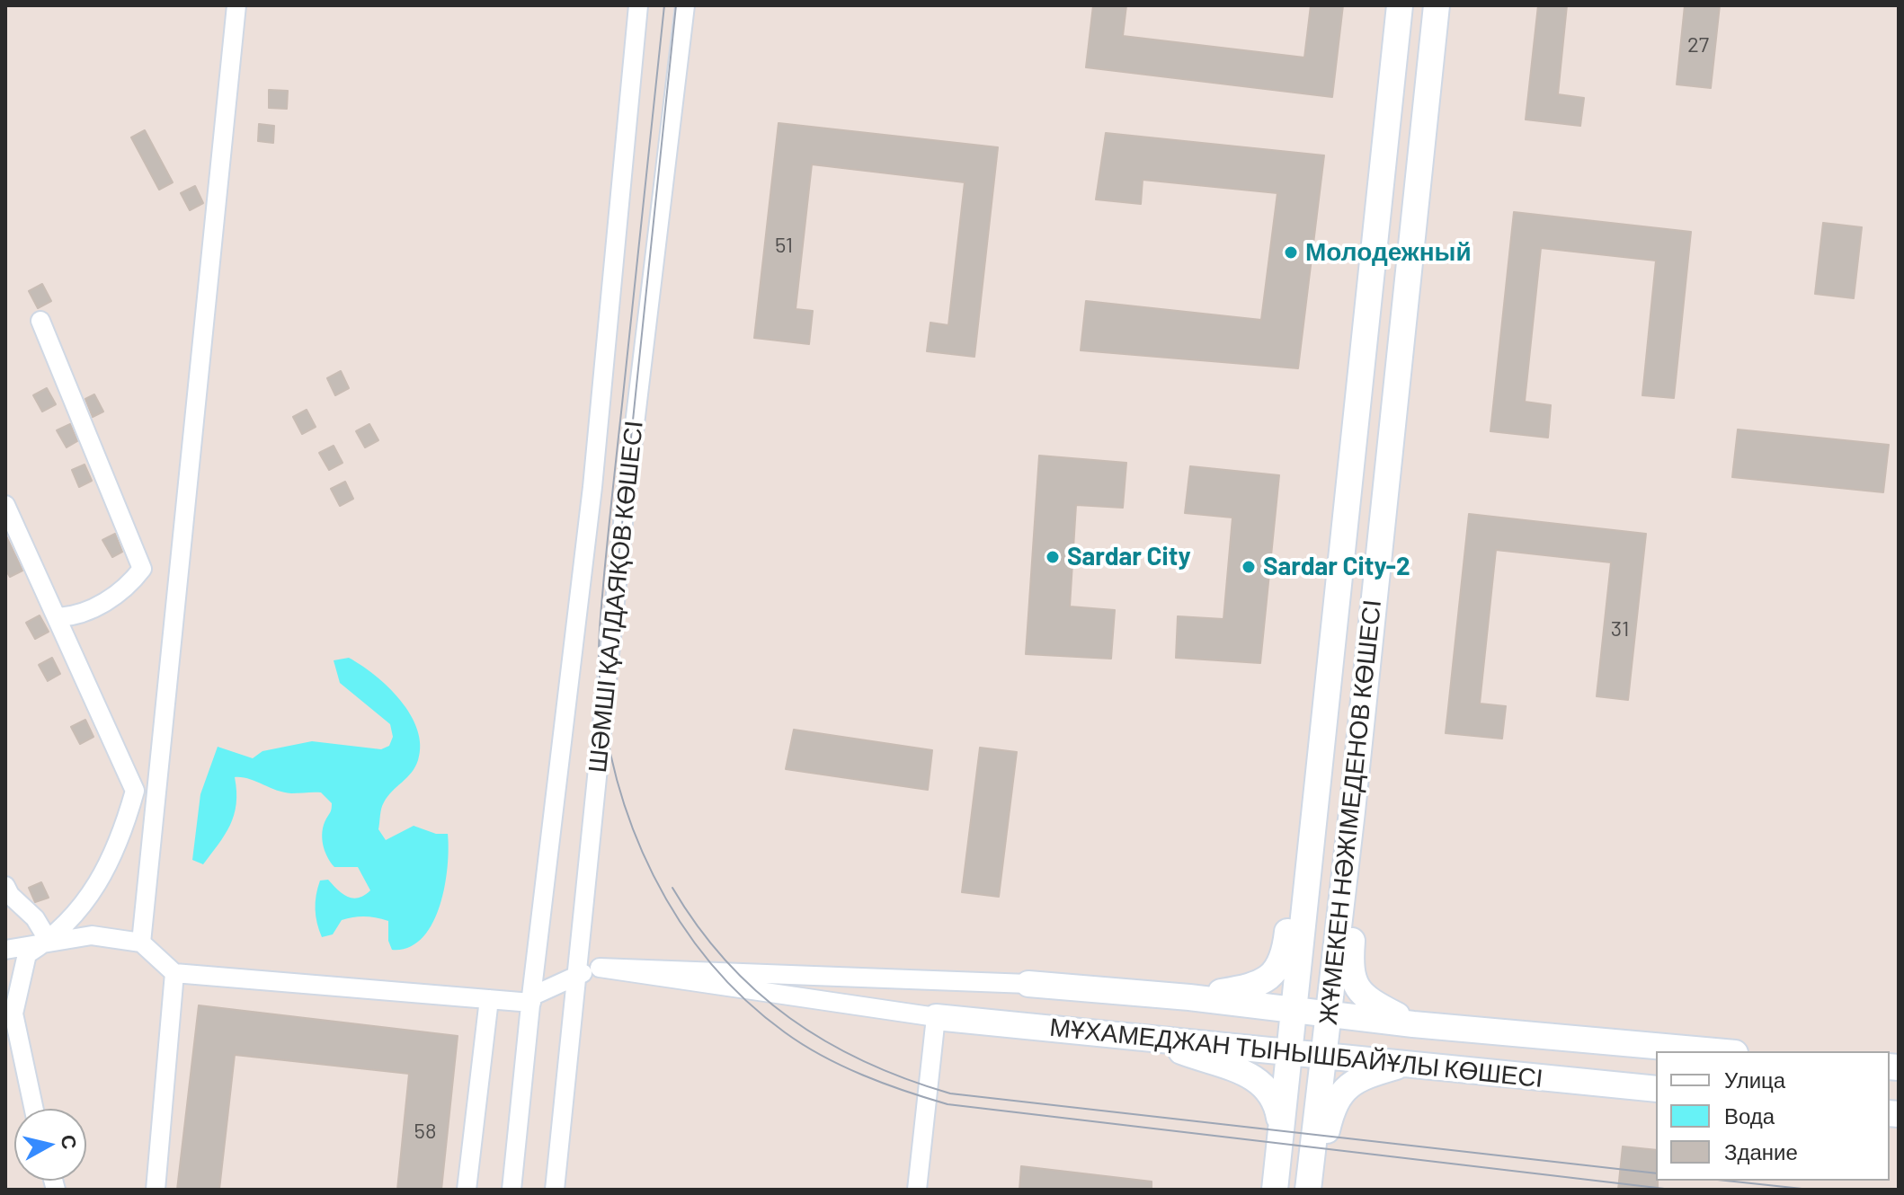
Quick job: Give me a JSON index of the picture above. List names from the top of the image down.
{
  "streets": {
    "main road": ["ЖҰМЕКЕН НӘЖІМЕДЕНОВ КӨШЕСІ", "МҰХАМЕДЖАН ТЫНЫШБАЙҰЛЫ КӨШЕСІ"],
    "street": ["ШӘМШІ ҚАЛДАЯҚОВ КӨШЕСІ"]
  },
  "crossings": [
    ["ЖҰМЕКЕН НӘЖІМЕДЕНОВ КӨШЕСІ", "МҰХАМЕДЖАН ТЫНЫШБАЙҰЛЫ КӨШЕСІ"]
  ],
  "places": ["Молодежный", "Sardar City", "Sardar City-2"],
  "house_numbers": [
    "27",
    "51",
    "31",
    "58"
  ],
  "legend": ["Улица", "Вода", "Здание"],
  "north": "right"
}
